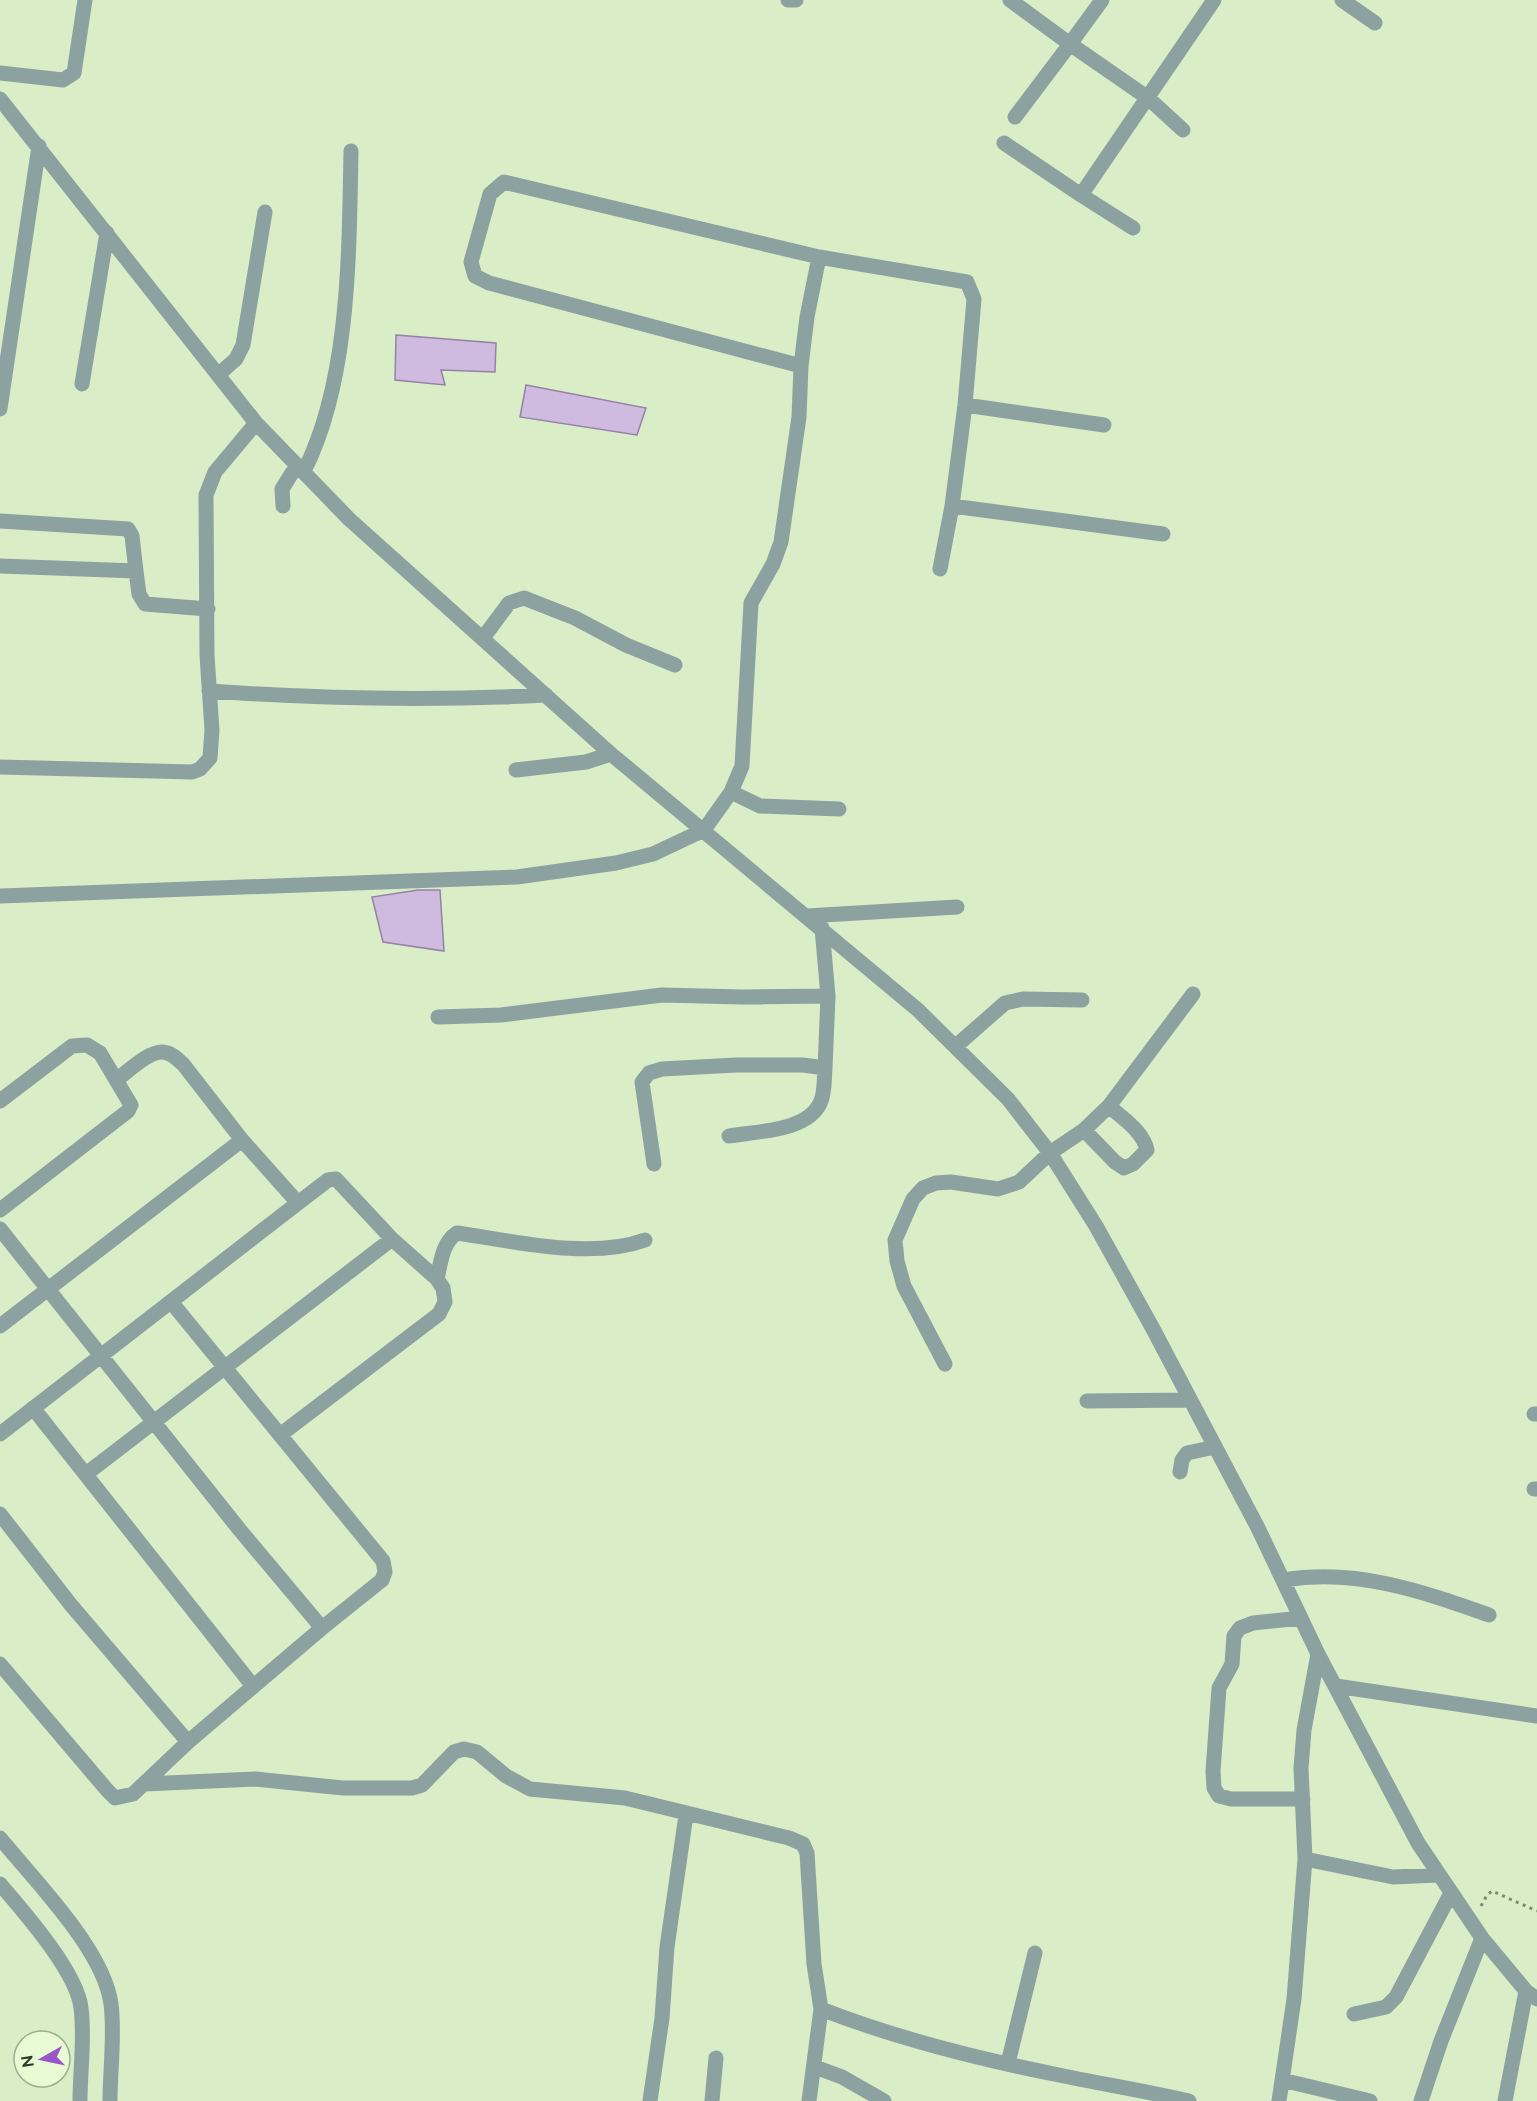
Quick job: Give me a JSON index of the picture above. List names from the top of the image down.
{
  "north": "left"
}
